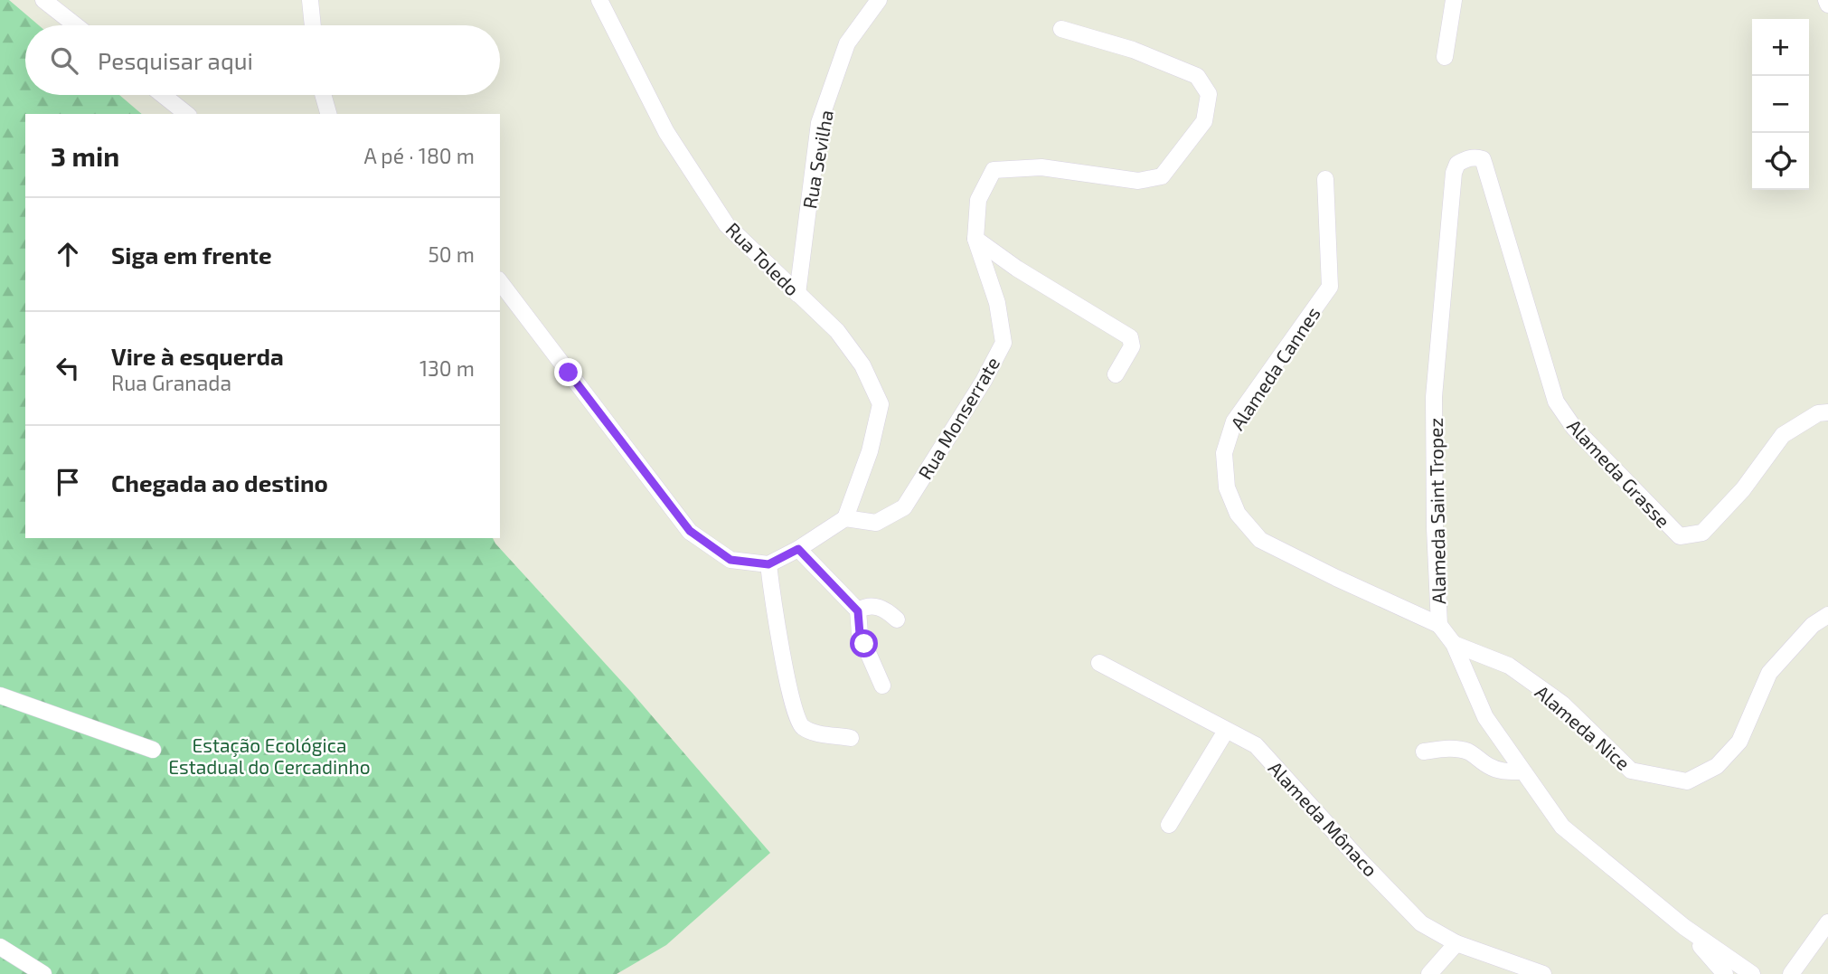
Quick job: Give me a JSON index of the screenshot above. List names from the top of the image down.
{
  "streets": {
    "street": [
      "Rua Sevilha",
      "Rua Toledo",
      "Alameda Cannes",
      "Rua Monserrate",
      "Alameda Grasse",
      "Alameda Saint Tropez",
      "Alameda Nice",
      "Alameda Mônaco"
    ]
  },
  "crossings": [
    ["Rua Sevilha", "Rua Toledo"],
    ["Rua Toledo", "Rua Monserrate"],
    ["Alameda Cannes", "Alameda Saint Tropez"],
    ["Alameda Grasse", "Alameda Saint Tropez"],
    ["Alameda Saint Tropez", "Alameda Nice"]
  ],
  "parks": ["Estação Ecológica Estadual do Cercadinho"],
  "page": {
    "map_buttons": ["+", "−"],
    "search": "Pesquisar aqui",
    "heading": ["3 min", "A pé · 180 m"],
    "list": [
      ["Siga em frente", "50 m"],
      ["Vire à esquerda", "Rua Granada", "130 m"],
      "Chegada ao destino"
    ]
  }
}
